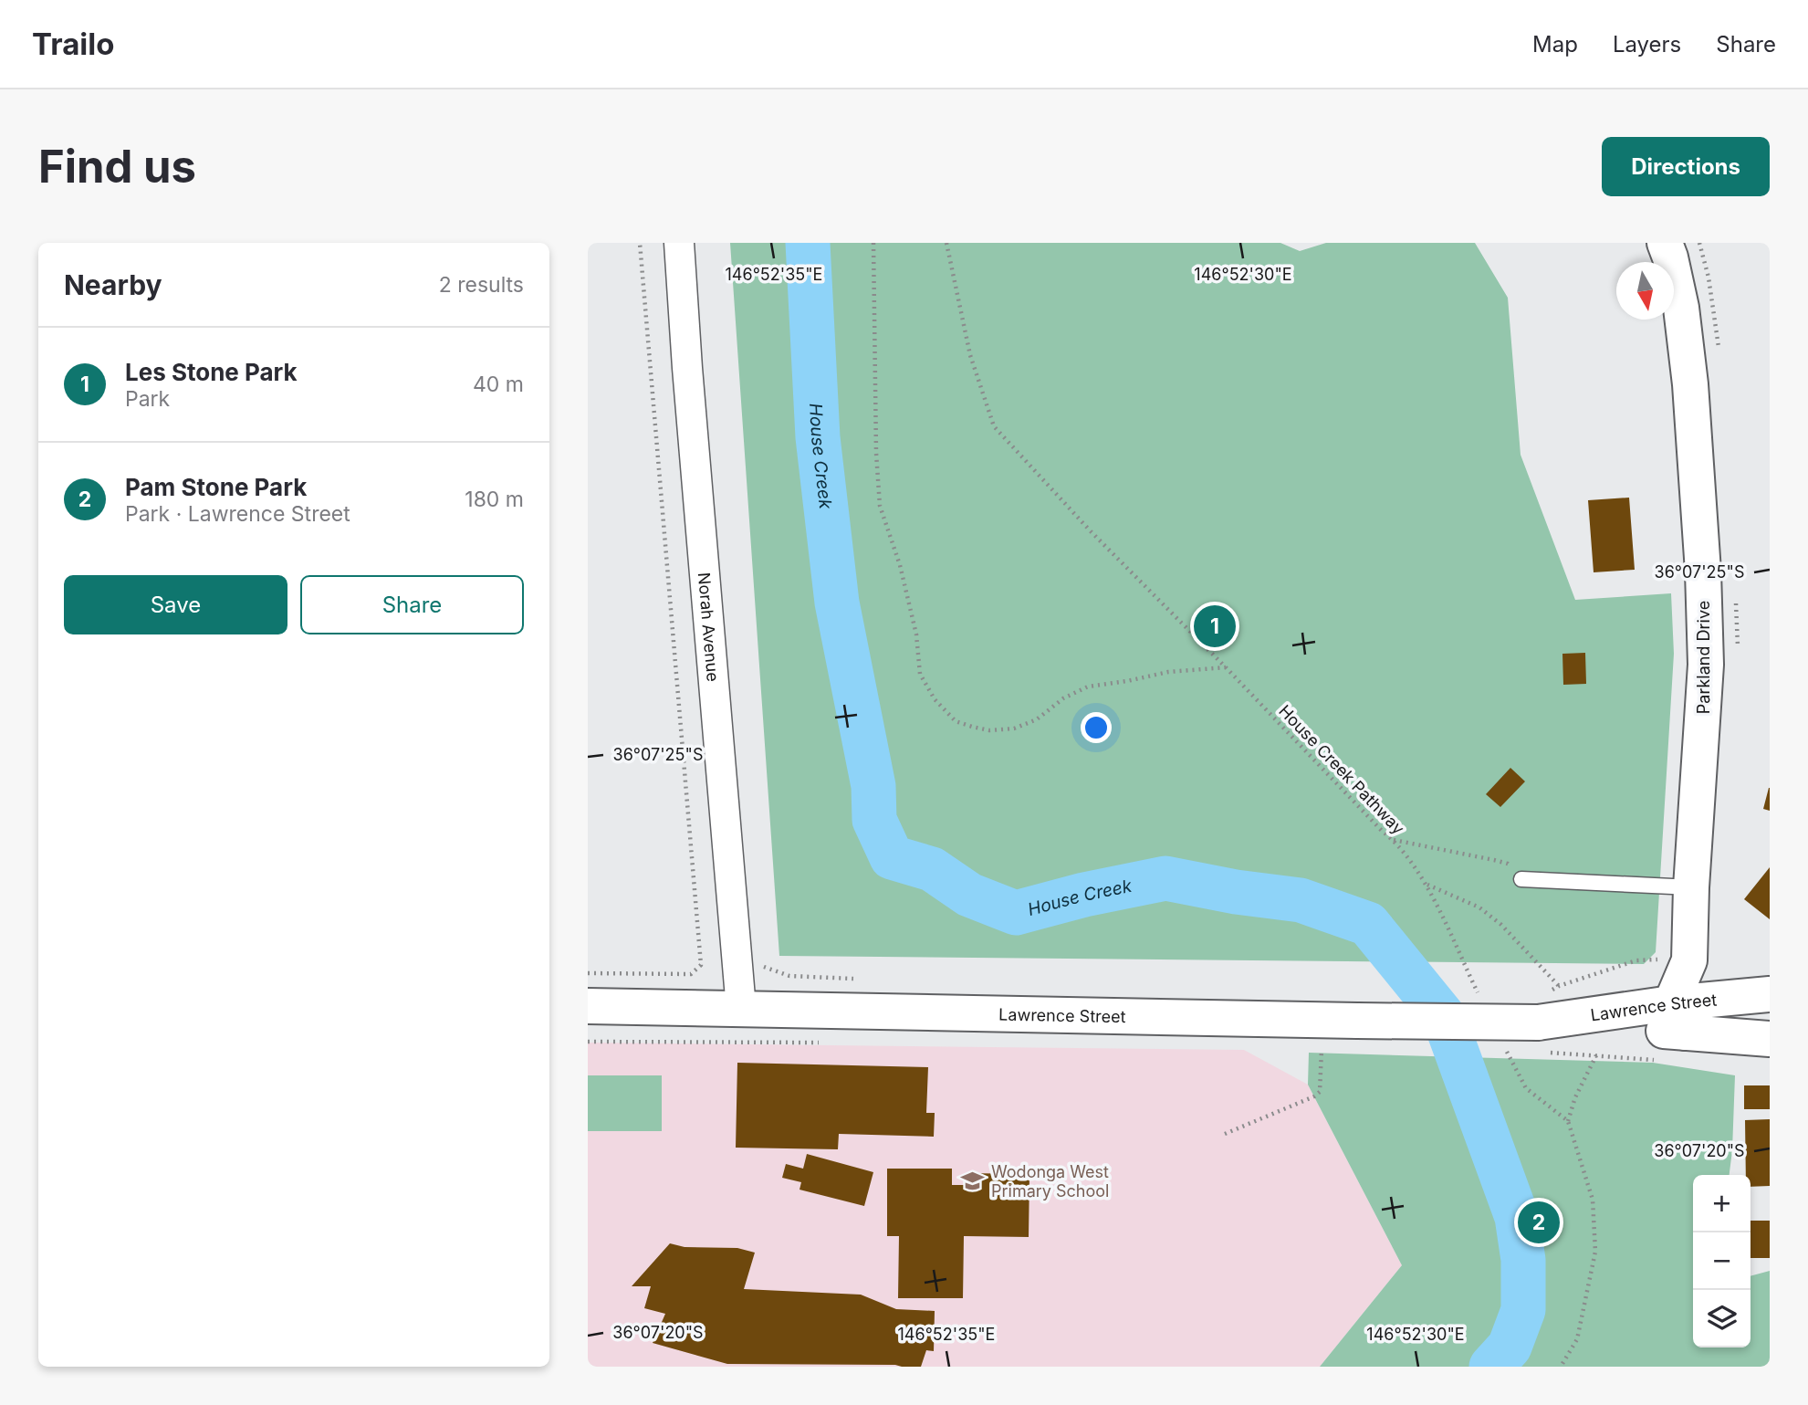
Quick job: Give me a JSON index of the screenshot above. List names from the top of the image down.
{
  "streets": {
    "main road": ["Parkland Drive", "Lawrence Street"],
    "street": ["Norah Avenue"],
    "path": ["House Creek Pathway"]
  },
  "crossings": [
    ["Norah Avenue", "Lawrence Street"],
    ["Parkland Drive", "Lawrence Street"]
  ],
  "water": ["House Creek"],
  "places": {
    "school or university": ["Wodonga West Primary School"]
  },
  "north": "bottom",
  "page": {
    "header": "Trailo",
    "nav": ["Map", "Layers", "Share"],
    "buttons": [
      "Directions",
      ["Save", "Share"]
    ],
    "title": "Find us",
    "heading": ["Nearby", "2 results"],
    "list": [
      {
        "mark": "1",
        "name": "Les Stone Park",
        "note": "Park",
        "value": "40 m"
      },
      {
        "mark": "2",
        "name": "Pam Stone Park",
        "note": "Park · Lawrence Street",
        "value": "180 m"
      }
    ],
    "pins": ["1", "2"],
    "map_buttons": ["+", "−"]
  },
  "coordinates": [
    "146°52'35\"E",
    "146°52'30\"E",
    "36°07'25\"S",
    "36°07'20\"S"
  ]
}
